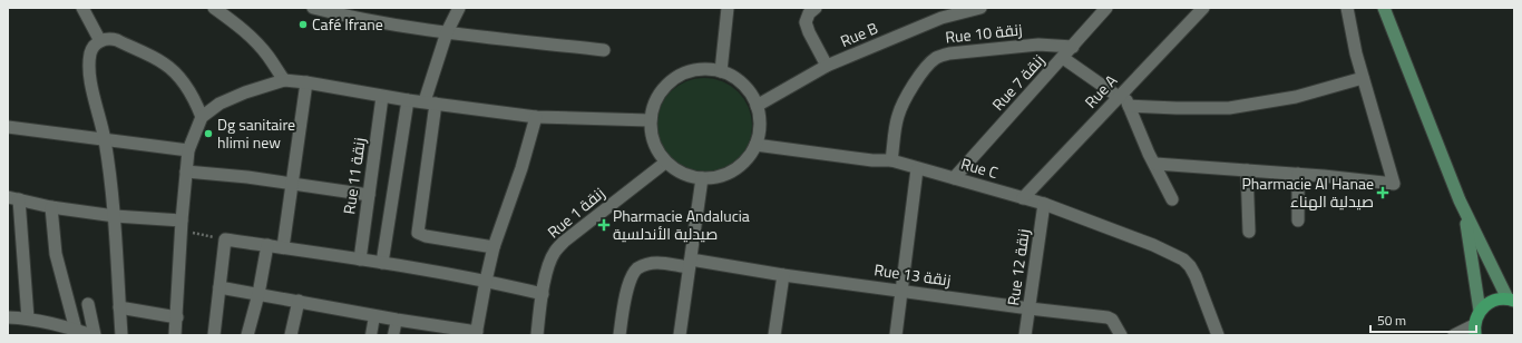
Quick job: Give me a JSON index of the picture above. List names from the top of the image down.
{
  "streets": {
    "street": [
      "Rue 10 زنقة",
      "Rue B",
      "Rue 7 زنقة",
      "Rue A",
      "Rue C",
      "Rue 11 زنقة",
      "Rue 1 زنقة",
      "Rue 12 زنقة",
      "Rue 13 زنقة"
    ]
  },
  "crossings": [
    ["Rue 10 زنقة", "Rue 7 زنقة"],
    ["Rue 10 زنقة", "Rue C"],
    ["Rue B", "Rue C"],
    ["Rue B", "Rue 1 زنقة"],
    ["Rue 7 زنقة", "Rue C"],
    ["Rue A", "Rue C"],
    ["Rue C", "Rue 1 زنقة"],
    ["Rue C", "Rue 12 زنقة"],
    ["Rue 12 زنقة", "Rue 13 زنقة"]
  ],
  "places": {
    "other": ["Café Ifrane", "Dg sanitaire hlimi new"],
    "health": ["Pharmacie Al Hanae صيدلية الهناء", "Pharmacie Andalucia صيدلية الأندلسية"]
  },
  "scale_bar": "50 m"
}
